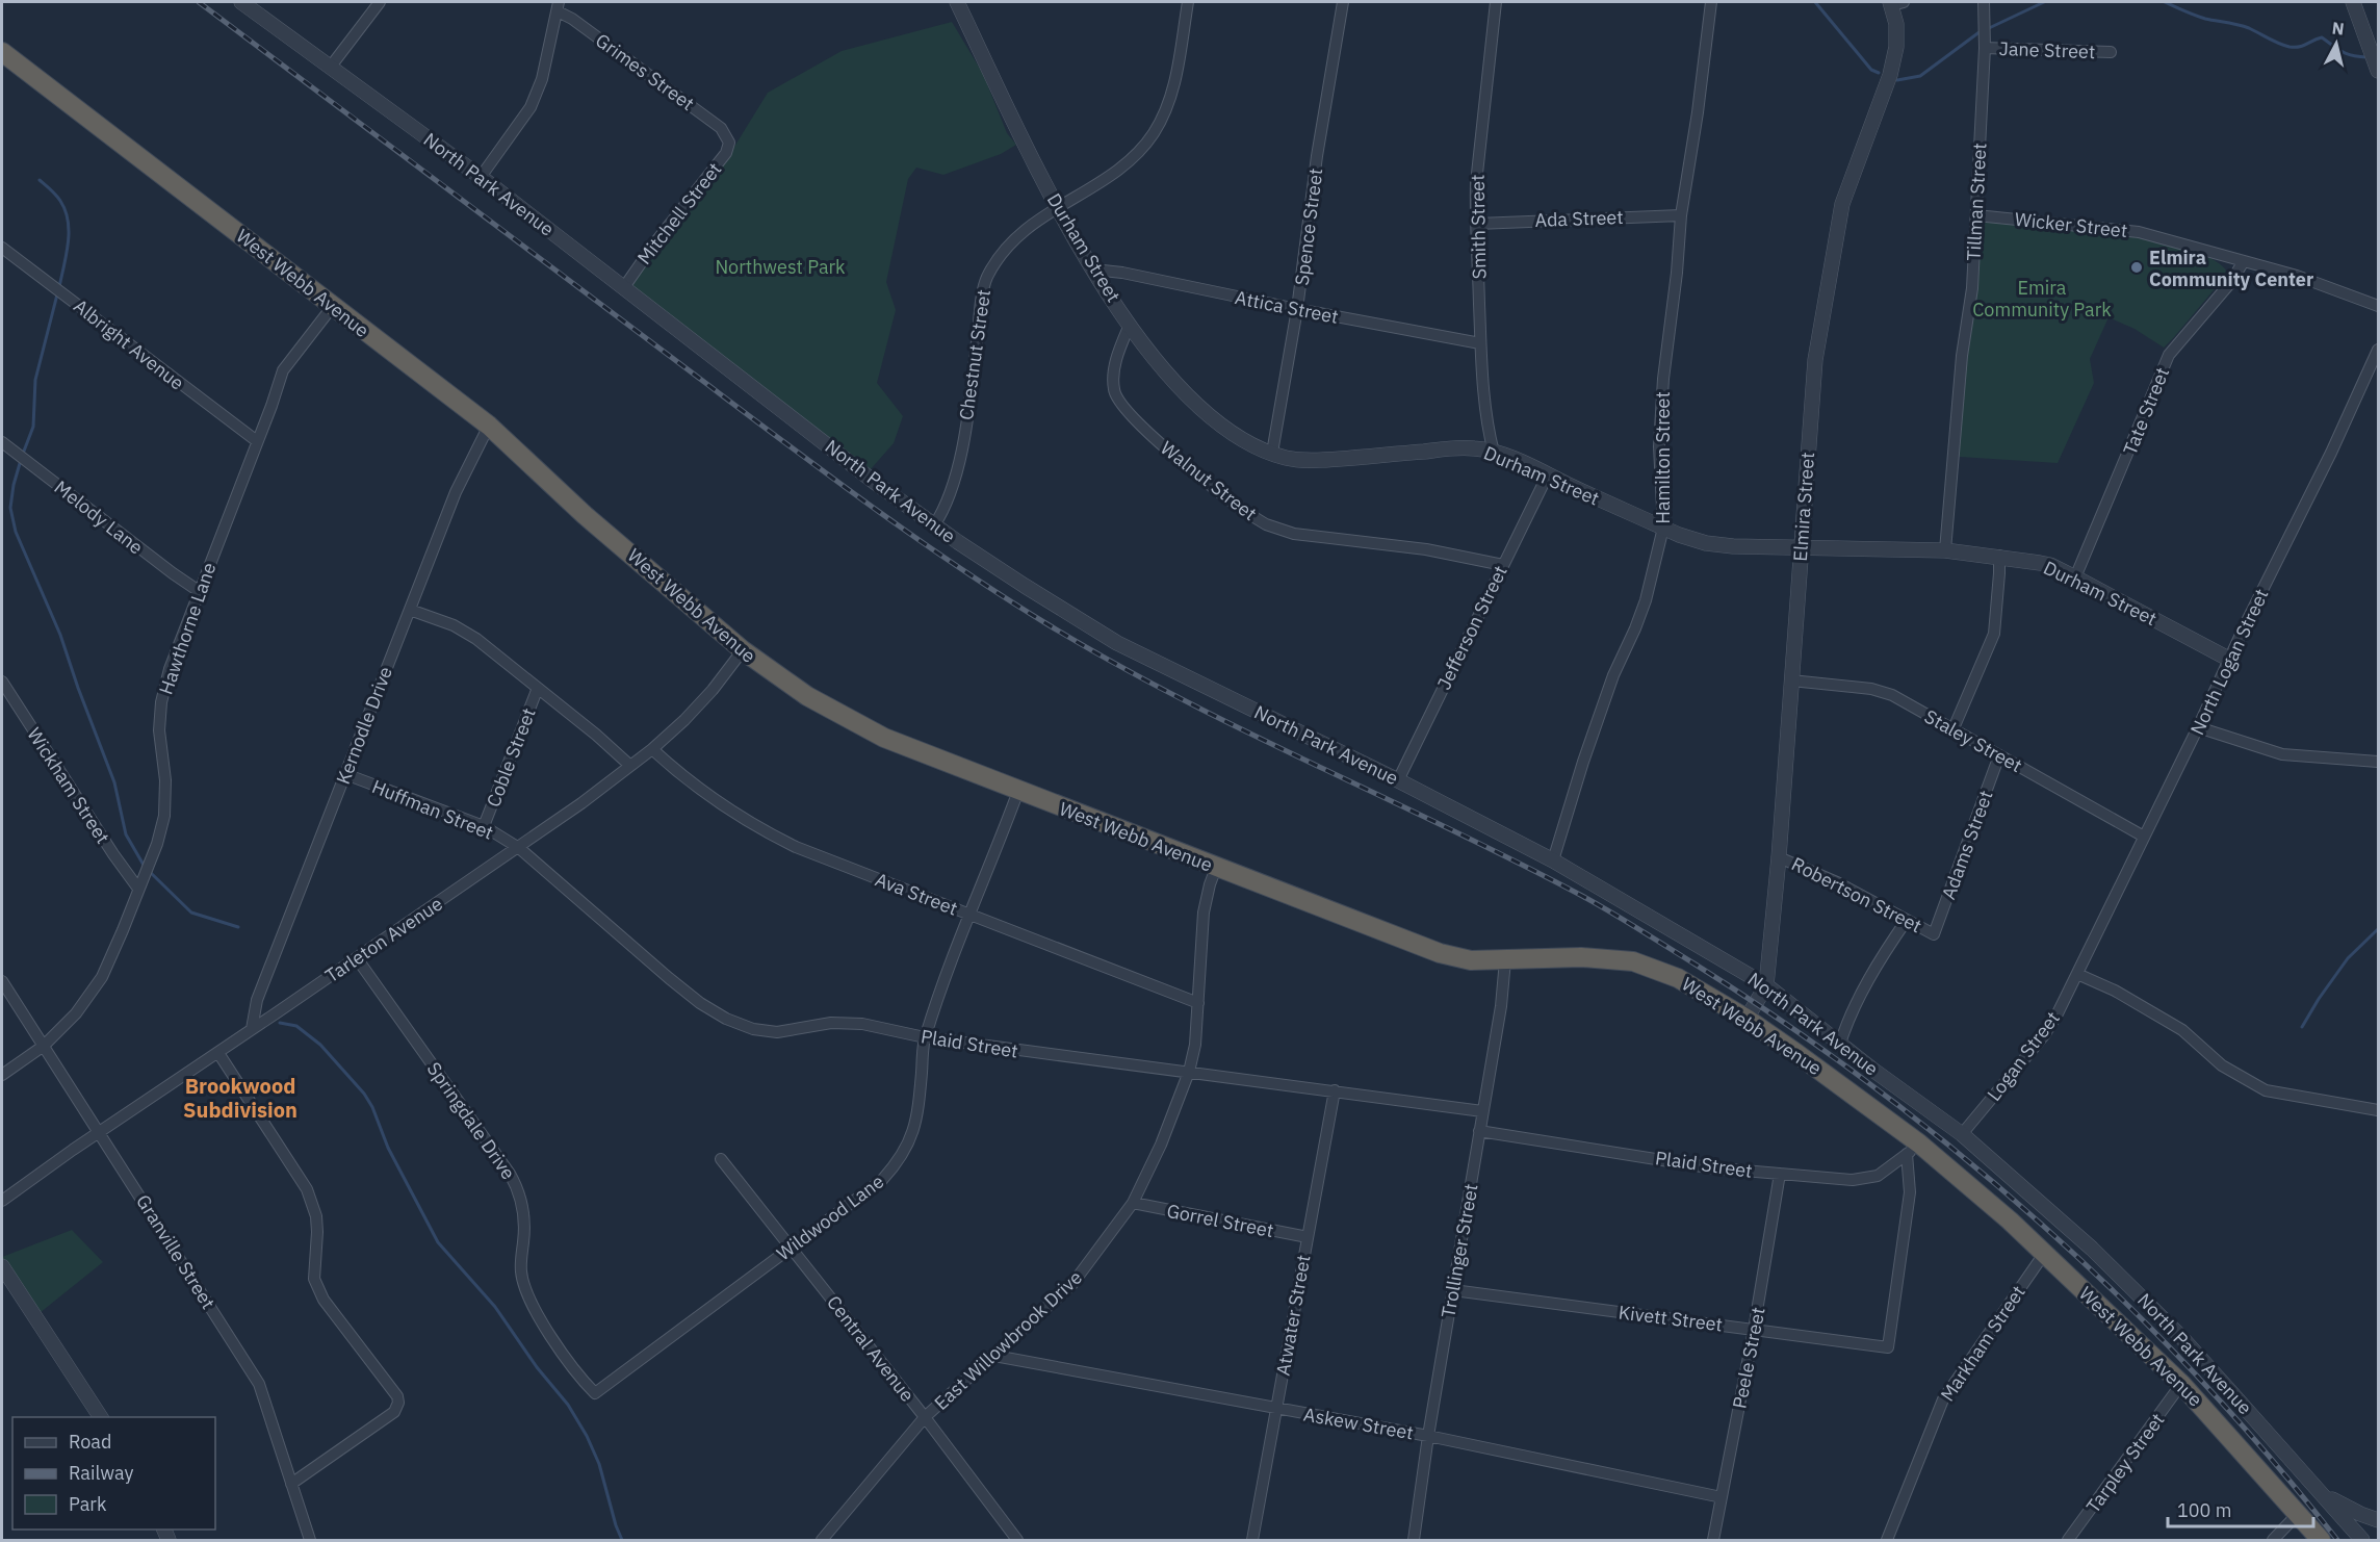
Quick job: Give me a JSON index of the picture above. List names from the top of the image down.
{
  "streets": {
    "highway": ["West Webb Avenue"],
    "street": [
      "Jane Street",
      "Grimes Street",
      "North Park Avenue",
      "Tillman Street",
      "Mitchell Street",
      "Ada Street",
      "Wicker Street",
      "Spence Street",
      "Smith Street",
      "Durham Street",
      "Attica Street",
      "Albright Avenue",
      "Chestnut Street",
      "Tate Street",
      "Hamilton Street",
      "Walnut Street",
      "Elmira Street",
      "Melody Lane",
      "Jefferson Street",
      "Hawthorne Lane",
      "North Logan Street",
      "Kernodle Drive",
      "Staley Street",
      "Coble Street",
      "Wickham Street",
      "Huffman Street",
      "Adams Street",
      "Ava Street",
      "Robertson Street",
      "Tarleton Avenue",
      "Plaid Street",
      "Logan Street",
      "Springdale Drive",
      "Wildwood Lane",
      "Gorrel Street",
      "Trollinger Street",
      "Granville Street",
      "Atwater Street",
      "Kivett Street",
      "East Willowbrook Drive",
      "Markham Street",
      "Central Avenue",
      "Peele Street",
      "Askew Street",
      "Tarpley Street"
    ]
  },
  "crossings": [
    ["Jane Street", "Tillman Street"],
    ["Grimes Street", "Mitchell Street"],
    ["North Park Avenue", "Mitchell Street"],
    ["North Park Avenue", "Chestnut Street"],
    ["North Park Avenue", "Hamilton Street"],
    ["North Park Avenue", "Elmira Street"],
    ["North Park Avenue", "Jefferson Street"],
    ["North Park Avenue", "Logan Street"],
    ["Tillman Street", "Wicker Street"],
    ["Tillman Street", "Durham Street"],
    ["Ada Street", "Smith Street"],
    ["Ada Street", "Hamilton Street"],
    ["Wicker Street", "Tate Street"],
    ["Spence Street", "Durham Street"],
    ["Spence Street", "Attica Street"],
    ["Smith Street", "Durham Street"],
    ["Smith Street", "Attica Street"],
    ["Durham Street", "Attica Street"],
    ["Durham Street", "Chestnut Street"],
    ["Durham Street", "Tate Street"],
    ["Durham Street", "Hamilton Street"],
    ["Durham Street", "Walnut Street"],
    ["Durham Street", "Elmira Street"],
    ["Durham Street", "Jefferson Street"],
    ["Durham Street", "North Logan Street"],
    ["West Webb Avenue", "Elmira Street"],
    ["West Webb Avenue", "Hawthorne Lane"],
    ["West Webb Avenue", "Kernodle Drive"],
    ["West Webb Avenue", "Tarleton Avenue"],
    ["West Webb Avenue", "Plaid Street"],
    ["West Webb Avenue", "Wildwood Lane"],
    ["West Webb Avenue", "Trollinger Street"],
    ["West Webb Avenue", "Kivett Street"],
    ["West Webb Avenue", "East Willowbrook Drive"],
    ["West Webb Avenue", "Markham Street"],
    ["West Webb Avenue", "Tarpley Street"],
    ["Albright Avenue", "Hawthorne Lane"],
    ["Walnut Street", "Jefferson Street"],
    ["Elmira Street", "Staley Street"],
    ["Elmira Street", "Robertson Street"],
    ["Melody Lane", "Hawthorne Lane"],
    ["Hawthorne Lane", "Wickham Street"],
    ["Hawthorne Lane", "Granville Street"],
    ["North Logan Street", "Staley Street"],
    ["North Logan Street", "Logan Street"],
    ["Kernodle Drive", "Huffman Street"],
    ["Kernodle Drive", "Tarleton Avenue"],
    ["Staley Street", "Adams Street"],
    ["Coble Street", "Huffman Street"],
    ["Huffman Street", "Tarleton Avenue"],
    ["Huffman Street", "Plaid Street"],
    ["Adams Street", "Robertson Street"],
    ["Ava Street", "Tarleton Avenue"],
    ["Ava Street", "Wildwood Lane"],
    ["Ava Street", "East Willowbrook Drive"],
    ["Tarleton Avenue", "Plaid Street"],
    ["Tarleton Avenue", "Springdale Drive"],
    ["Tarleton Avenue", "Granville Street"],
    ["Plaid Street", "Wildwood Lane"],
    ["Plaid Street", "Trollinger Street"],
    ["Plaid Street", "Atwater Street"],
    ["Plaid Street", "Kivett Street"],
    ["Plaid Street", "East Willowbrook Drive"],
    ["Plaid Street", "Peele Street"],
    ["Springdale Drive", "Wildwood Lane"],
    ["Wildwood Lane", "Central Avenue"],
    ["Gorrel Street", "Atwater Street"],
    ["Gorrel Street", "East Willowbrook Drive"],
    ["Trollinger Street", "Kivett Street"],
    ["Trollinger Street", "Askew Street"],
    ["Atwater Street", "Askew Street"],
    ["Kivett Street", "Peele Street"],
    ["East Willowbrook Drive", "Central Avenue"],
    ["East Willowbrook Drive", "Askew Street"],
    ["Peele Street", "Askew Street"]
  ],
  "districts": ["Brookwood Subdivision"],
  "parks": ["Northwest Park", "Emira Community Park"],
  "places": ["Elmira Community Center"],
  "legend": ["Road", "Railway", "Park"],
  "scale_bar": "100 m",
  "north": "top"
}
